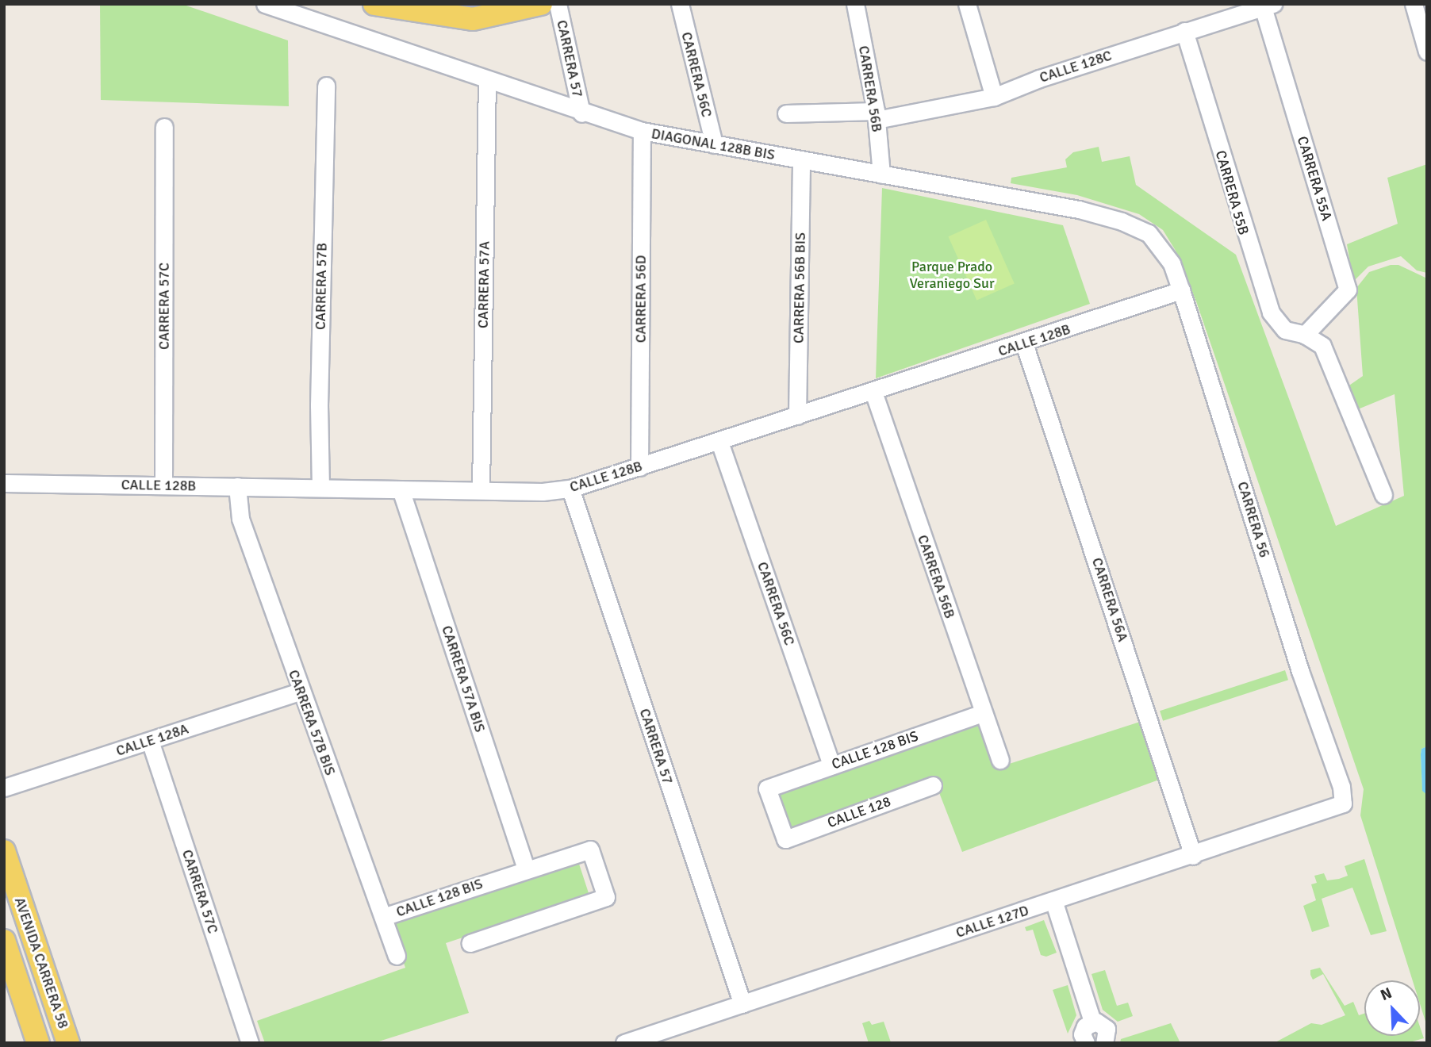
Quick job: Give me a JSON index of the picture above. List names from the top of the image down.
{
  "streets": {
    "main road": ["AVENIDA CARRERA 58"],
    "street": [
      "CARRERA 57",
      "CALLE 128C",
      "CARRERA 56C",
      "CARRERA 56B",
      "DIAGONAL 128B BIS",
      "CARRERA 55A",
      "CARRERA 55B",
      "CARRERA 57A",
      "CARRERA 57B",
      "CARRERA 56B BIS",
      "CARRERA 56D",
      "CARRERA 57C",
      "CALLE 128B",
      "CARRERA 56",
      "CARRERA 56A",
      "CARRERA 57A BIS",
      "CARRERA 57B BIS",
      "CALLE 128A",
      "CALLE 128 BIS",
      "CALLE 128",
      "CALLE 127D"
    ]
  },
  "crossings": [
    ["CARRERA 57", "DIAGONAL 128B BIS"],
    ["CARRERA 57", "CALLE 128B"],
    ["CARRERA 57", "CALLE 127D"],
    ["CALLE 128C", "CARRERA 56B"],
    ["CALLE 128C", "CARRERA 55A"],
    ["CALLE 128C", "CARRERA 55B"],
    ["CARRERA 56C", "DIAGONAL 128B BIS"],
    ["CARRERA 56C", "CALLE 128B"],
    ["CARRERA 56C", "CALLE 128 BIS"],
    ["CARRERA 56B", "DIAGONAL 128B BIS"],
    ["CARRERA 56B", "CALLE 128B"],
    ["CARRERA 56B", "CALLE 128 BIS"],
    ["DIAGONAL 128B BIS", "CARRERA 57A"],
    ["DIAGONAL 128B BIS", "CARRERA 56B BIS"],
    ["DIAGONAL 128B BIS", "CARRERA 56D"],
    ["DIAGONAL 128B BIS", "CARRERA 56"],
    ["CARRERA 55A", "CARRERA 55B"],
    ["CARRERA 57A", "CALLE 128B"],
    ["CARRERA 57B", "CALLE 128B"],
    ["CARRERA 56B BIS", "CALLE 128B"],
    ["CARRERA 56D", "CALLE 128B"],
    ["CARRERA 57C", "CALLE 128B"],
    ["CARRERA 57C", "CALLE 128A"],
    ["CALLE 128B", "CARRERA 56"],
    ["CALLE 128B", "CARRERA 56A"],
    ["CALLE 128B", "CARRERA 57A BIS"],
    ["CALLE 128B", "CARRERA 57B BIS"],
    ["CARRERA 56", "CALLE 127D"],
    ["CARRERA 56A", "CALLE 127D"],
    ["CARRERA 57A BIS", "CALLE 128 BIS"],
    ["CARRERA 57B BIS", "CALLE 128A"],
    ["CARRERA 57B BIS", "CALLE 128 BIS"],
    ["CALLE 128 BIS", "CALLE 128"]
  ],
  "parks": ["Parque Prado Veraniego Sur"],
  "north": "top left"
}
